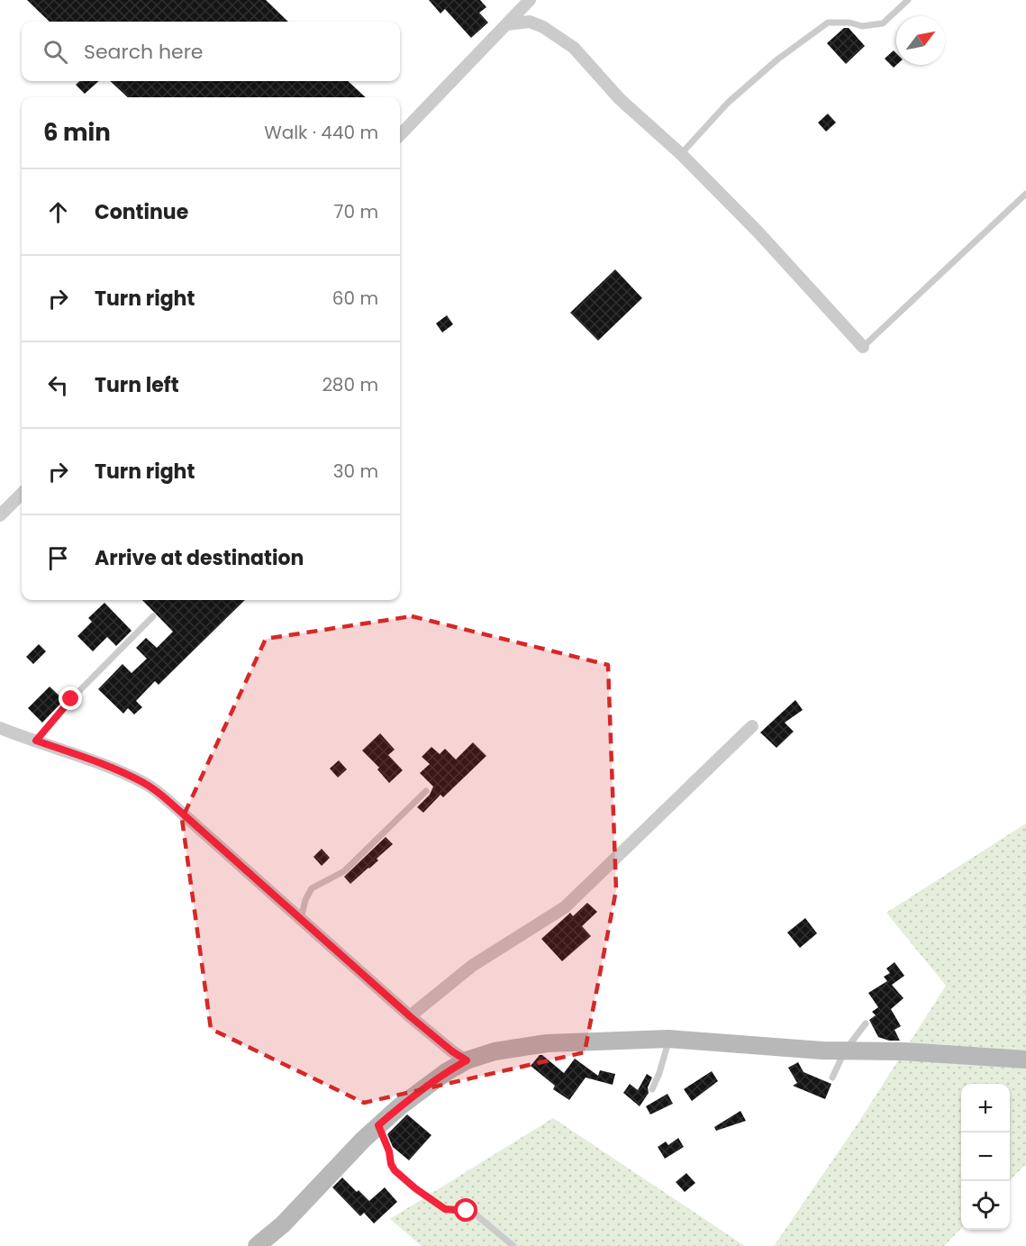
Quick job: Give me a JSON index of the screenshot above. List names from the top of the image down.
{
  "north": "top right",
  "page": {
    "search": "Search here",
    "heading": ["6 min", "Walk · 440 m"],
    "list": [
      ["Continue", "70 m"],
      ["Turn right", "60 m"],
      ["Turn left", "280 m"],
      ["Turn right", "30 m"],
      "Arrive at destination"
    ],
    "map_buttons": ["+", "−"]
  }
}
